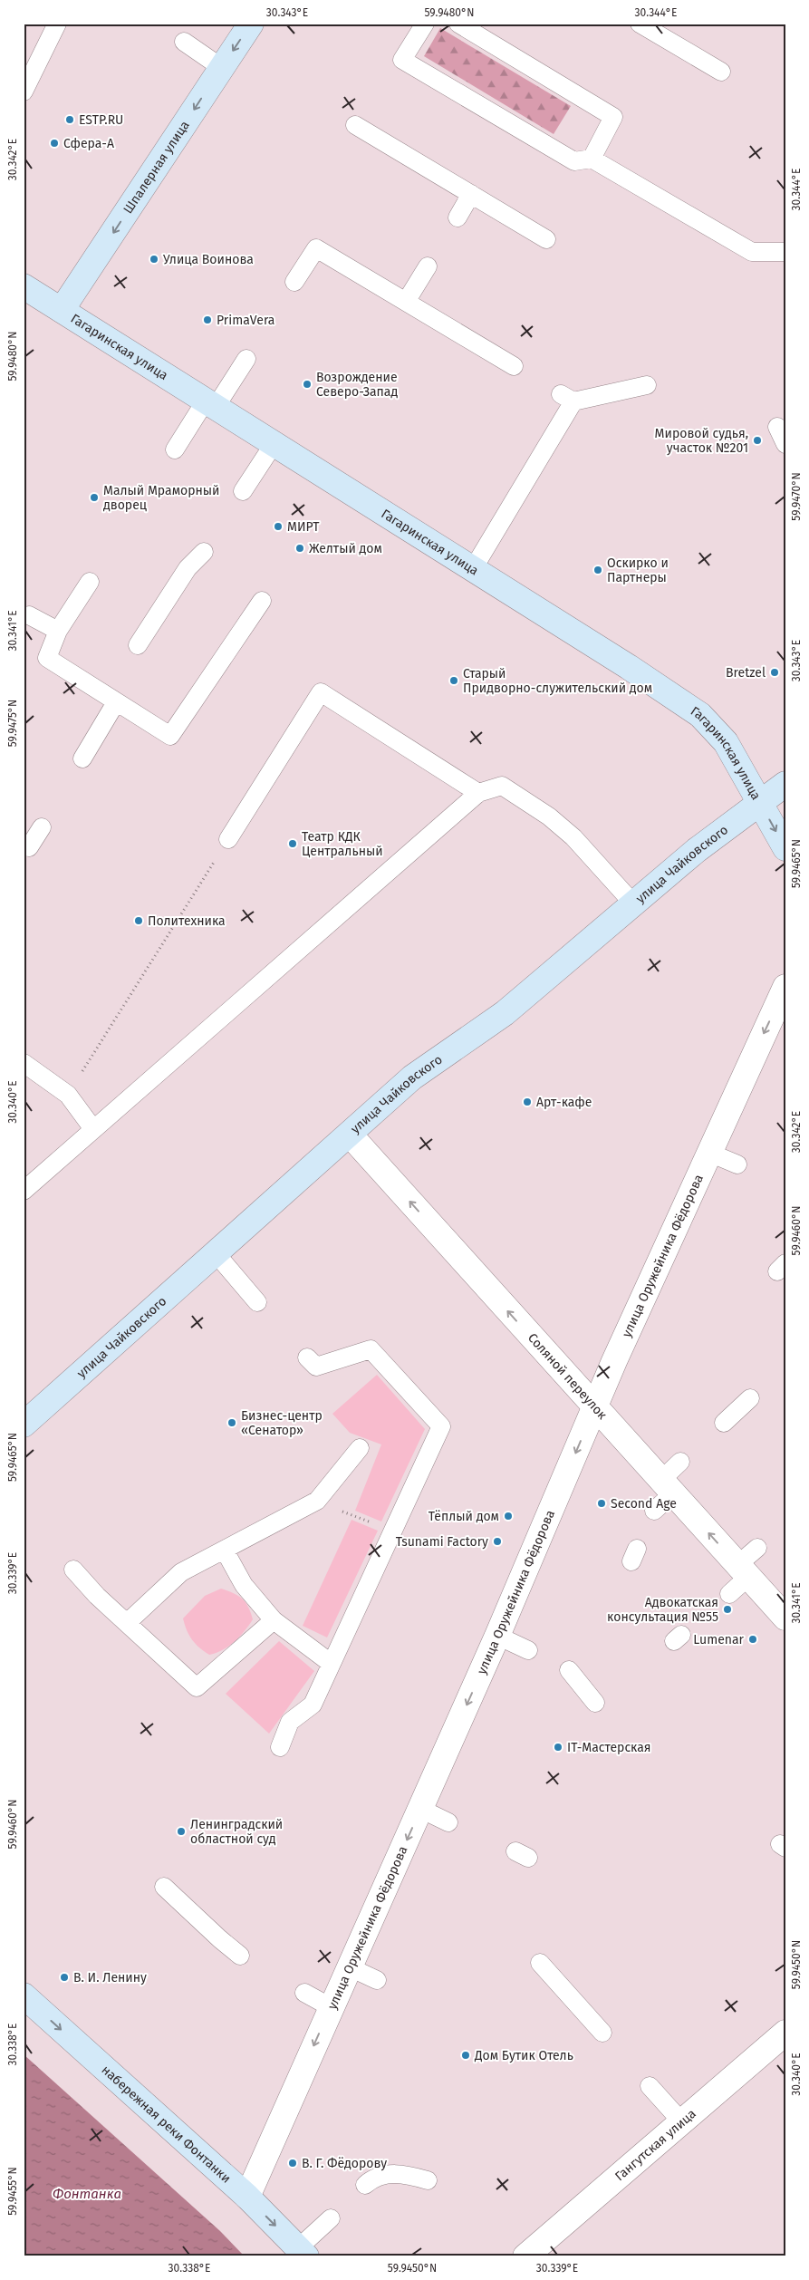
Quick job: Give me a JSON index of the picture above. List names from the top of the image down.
{
  "streets": {
    "street": [
      "Шпалерная улица",
      "Гагаринская улица",
      "улица Чайковского",
      "улица Оружейника Фёдорова",
      "Соляной переулок",
      "набережная реки Фонтанки",
      "Гангутская улица"
    ]
  },
  "crossings": [
    ["Шпалерная улица", "Гагаринская улица"],
    ["Гагаринская улица", "улица Чайковского"],
    ["улица Чайковского", "Соляной переулок"],
    ["улица Оружейника Фёдорова", "Соляной переулок"],
    ["улица Оружейника Фёдорова", "набережная реки Фонтанки"]
  ],
  "one_way": [
    "Шпалерная улица",
    "улица Оружейника Фёдорова",
    "Соляной переулок",
    "набережная реки Фонтанки"
  ],
  "water": ["Фонтанка"],
  "places": [
    "ESTP.RU",
    "Сфера-A",
    "Улица Воинова",
    "PrimaVera",
    "Возрождение Северо-Запад",
    "Мировой судья, участок №201",
    "Малый Мраморный дворец",
    "МИРТ",
    "Желтый дом",
    "Оскирко и Партнеры",
    "Bretzel",
    "Старый Придворно-служительский дом",
    "Театр КДК Центральный",
    "Политехника",
    "Арт-кафе",
    "Бизнес-центр «Сенатор»",
    "Second Age",
    "Тёплый дом",
    "Tsunami Factory",
    "Адвокатская консультация №55",
    "Lumenar",
    "IT-Мастерская",
    "Ленинградский областной суд",
    "В. И. Ленину",
    "Дом Бутик Отель",
    "В. Г. Фёдорову"
  ],
  "coordinates": [
    "30.343°E",
    "59.9480°N",
    "30.344°E",
    "30.342°E",
    "59.9470°N",
    "30.341°E",
    "59.9475°N",
    "59.9465°N",
    "30.340°E",
    "59.9460°N",
    "30.339°E",
    "59.9450°N",
    "30.338°E",
    "59.9455°N"
  ]
}
